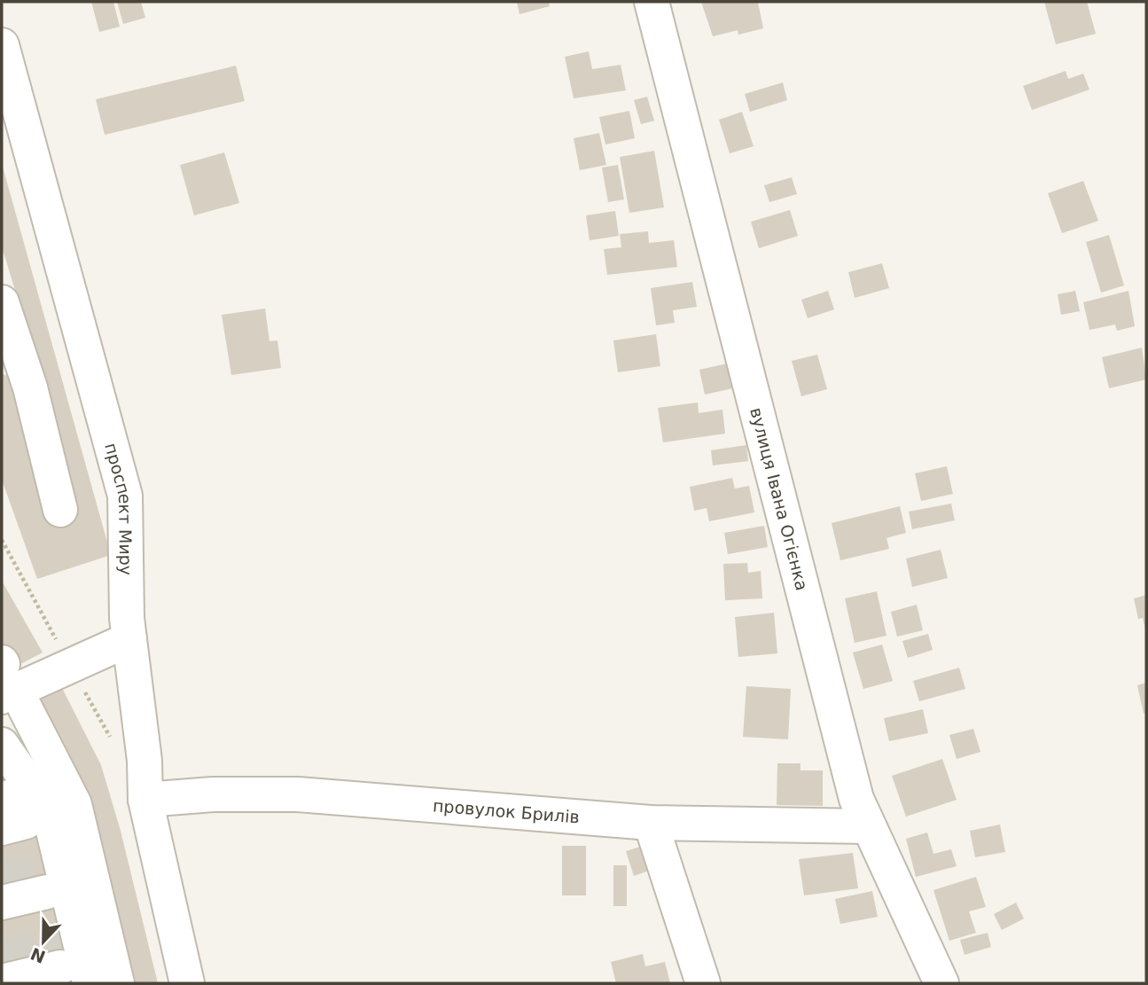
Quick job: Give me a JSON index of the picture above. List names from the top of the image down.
{
  "streets": {
    "street": ["вулиця Івана Огієнка", "проспект Миру", "провулок Брилів"]
  },
  "crossings": [
    ["вулиця Івана Огієнка", "провулок Брилів"],
    ["проспект Миру", "провулок Брилів"]
  ],
  "north": "bottom"
}
